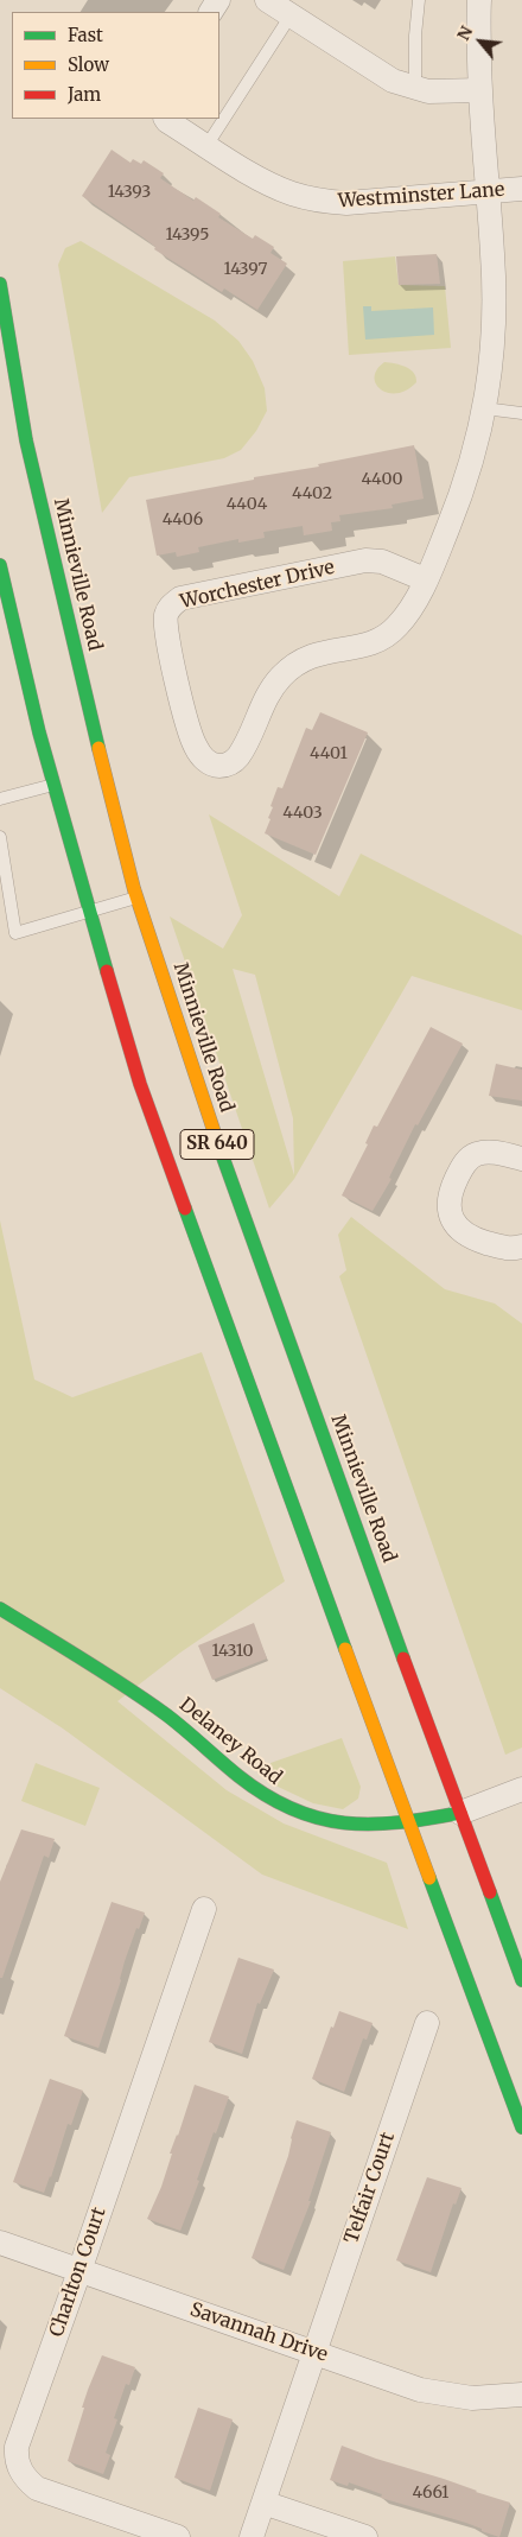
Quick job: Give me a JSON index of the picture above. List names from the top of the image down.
{
  "streets": {
    "main road": ["Minnieville Road", "SR 640", "Delaney Road"],
    "street": [
      "Westminster Lane",
      "Worchester Drive",
      "Telfair Court",
      "Charlton Court",
      "Savannah Drive"
    ]
  },
  "crossings": [
    ["Westminster Lane", "Worchester Drive"],
    ["Minnieville Road", "Delaney Road"],
    ["SR 640", "Delaney Road"],
    ["Telfair Court", "Savannah Drive"],
    ["Charlton Court", "Savannah Drive"]
  ],
  "house_numbers": [
    "14393",
    "14395",
    "14397",
    "4400",
    "4402",
    "4404",
    "4406",
    "4401",
    "4403",
    "14310",
    "4661"
  ],
  "legend": ["Fast", "Slow", "Jam"],
  "north": "top left"
}
